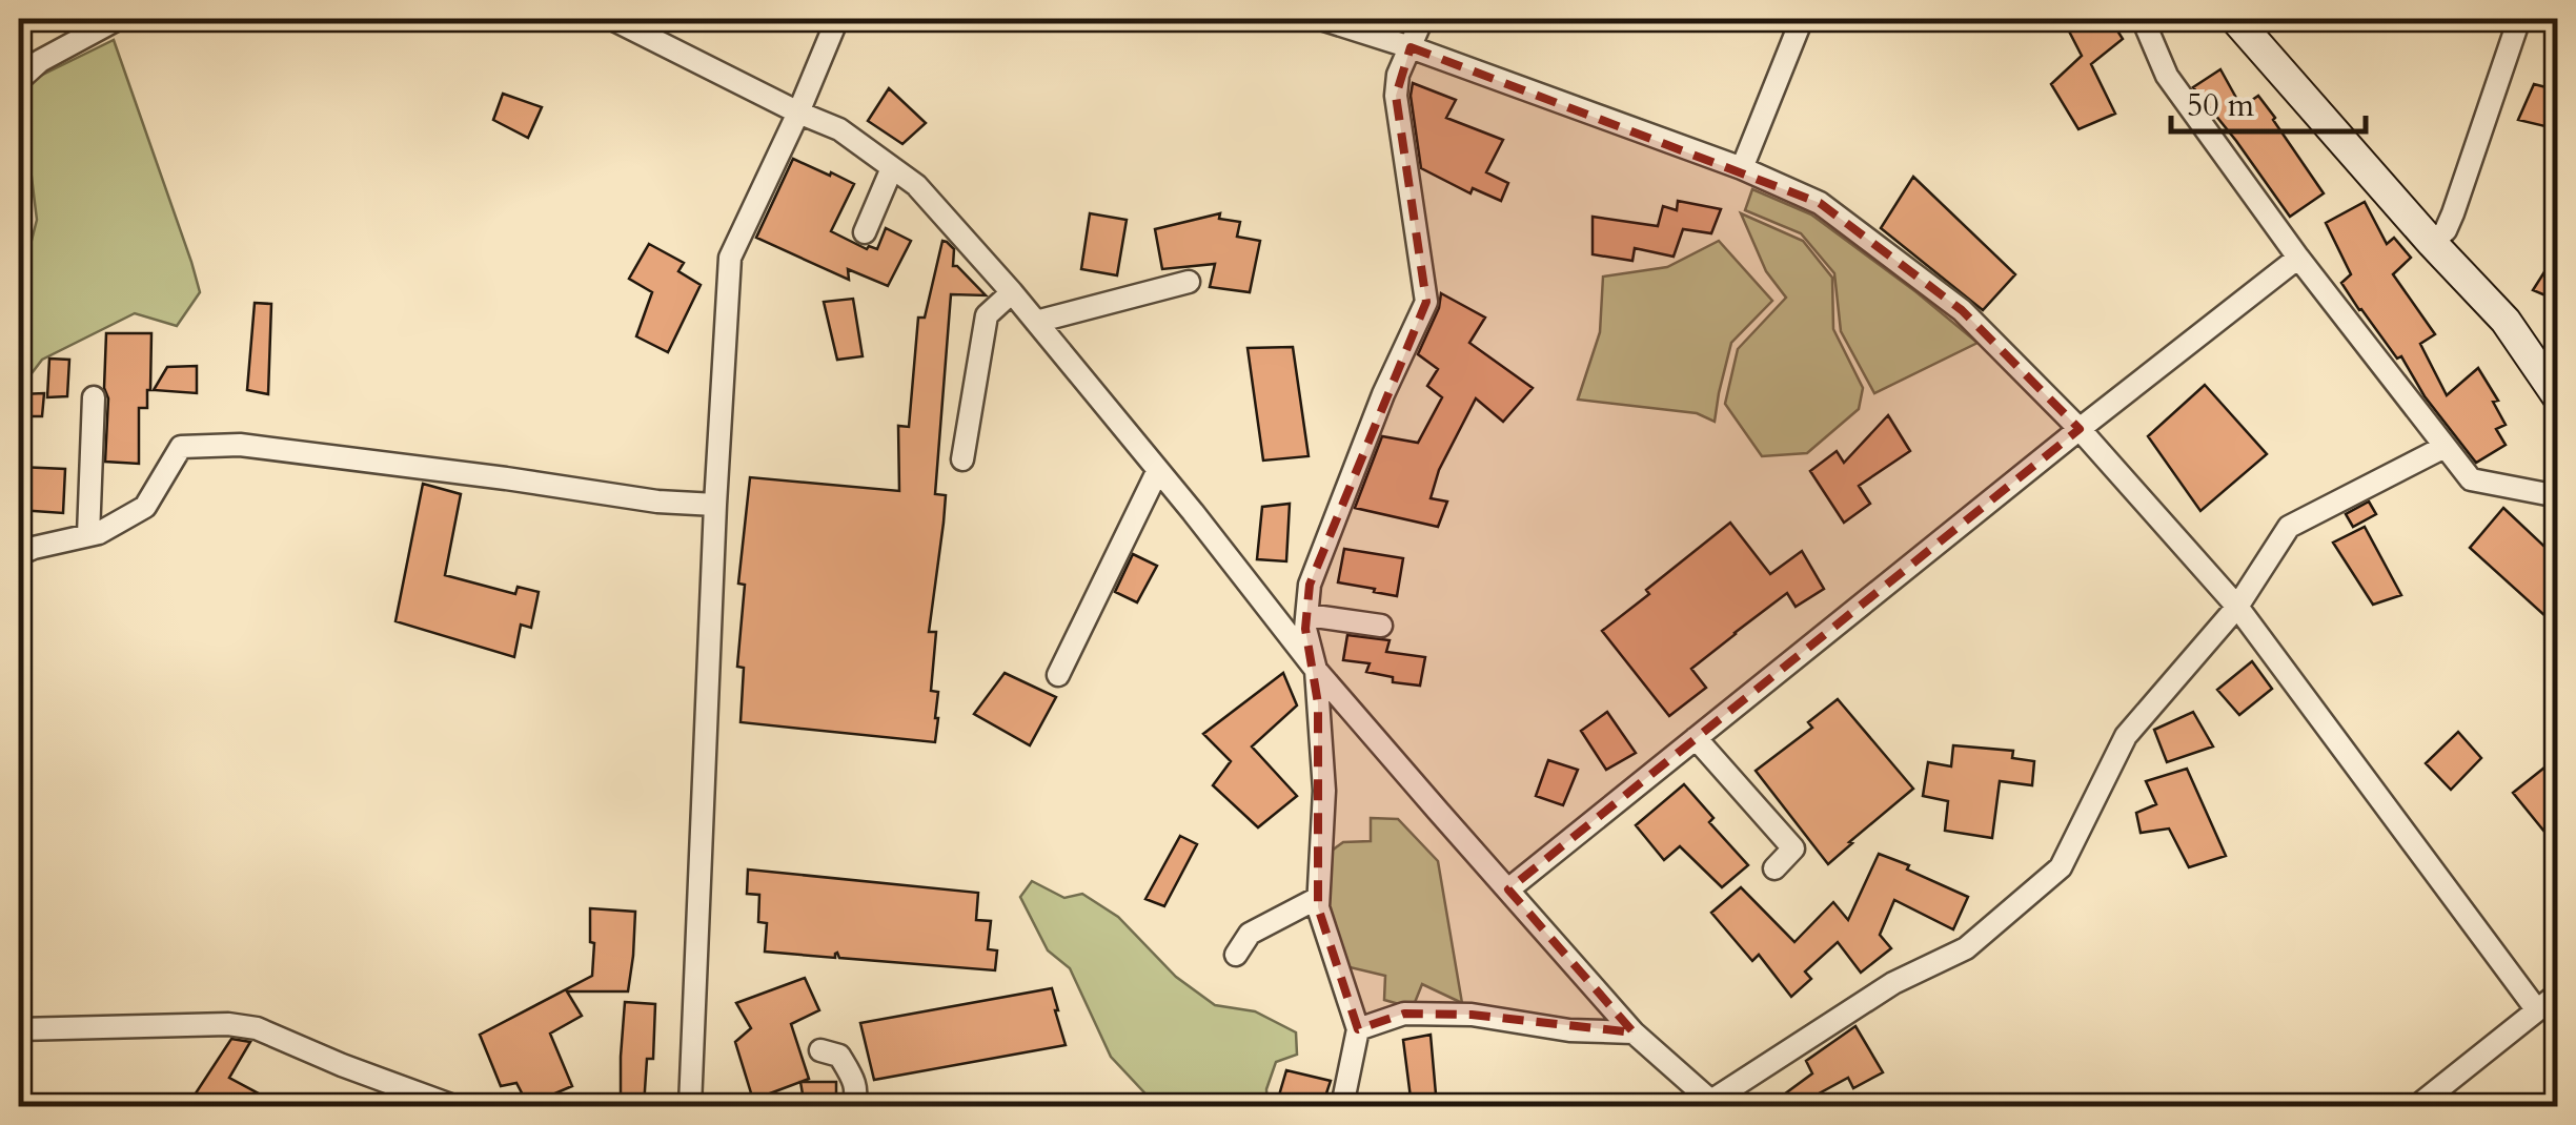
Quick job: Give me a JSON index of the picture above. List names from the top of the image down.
{
  "scale_bar": "50 m"
}
